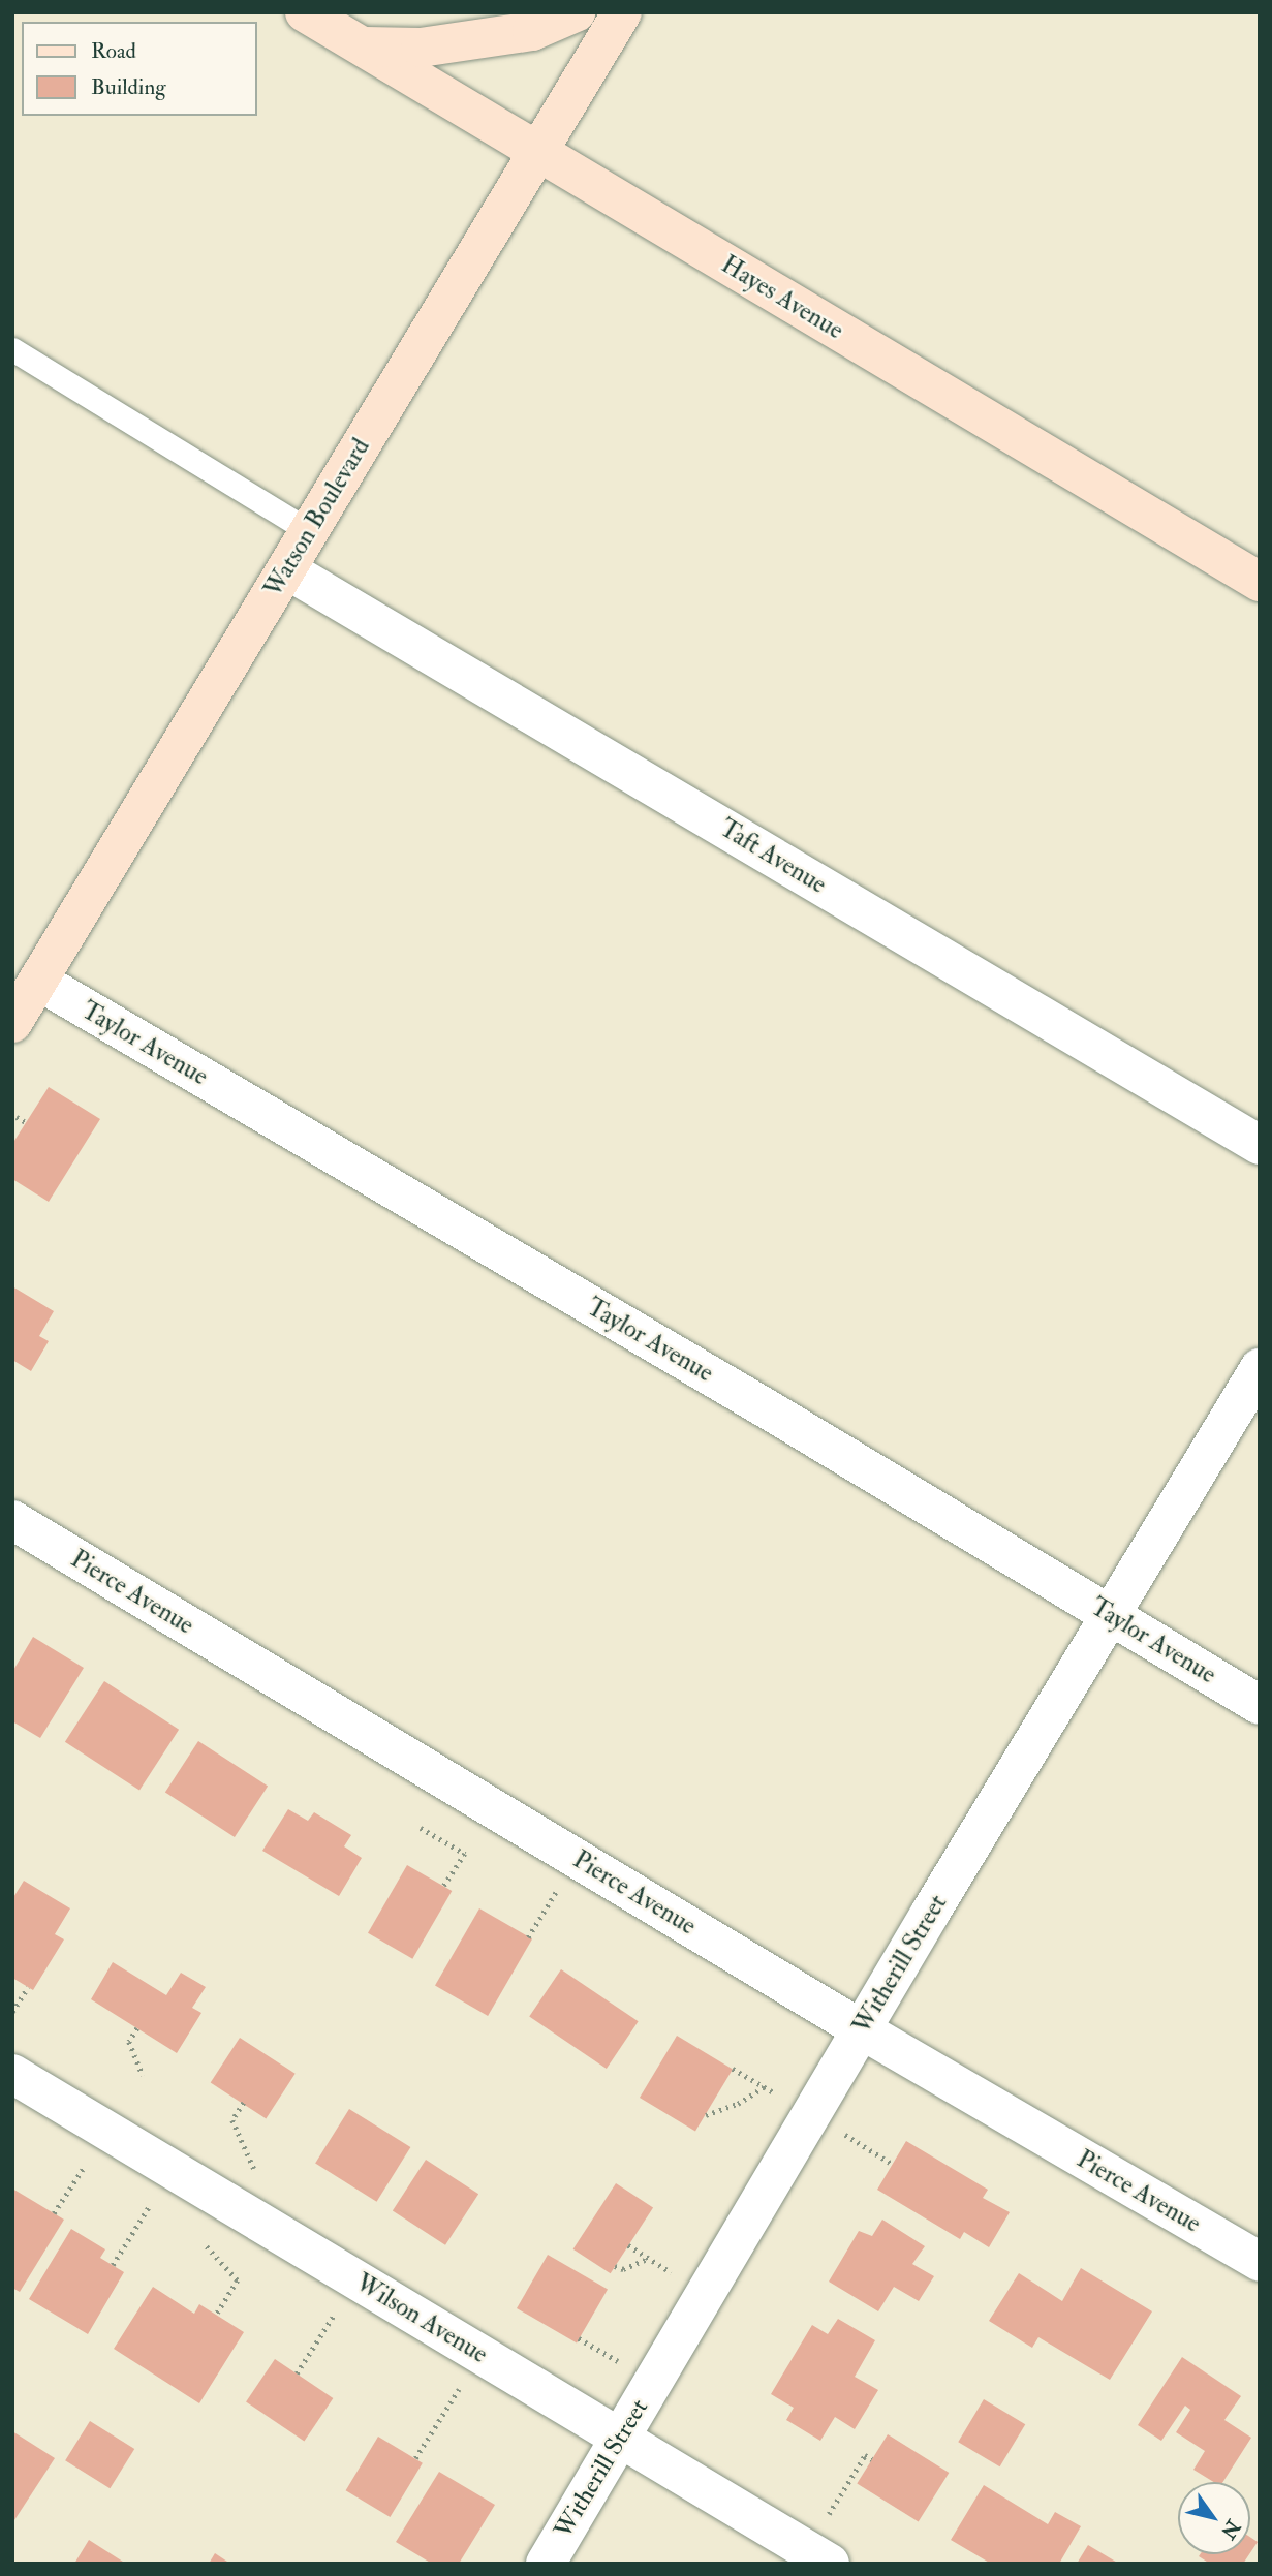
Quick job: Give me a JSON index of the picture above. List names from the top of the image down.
{
  "streets": {
    "street": [
      "Hayes Avenue",
      "Watson Boulevard",
      "Taft Avenue",
      "Taylor Avenue",
      "Pierce Avenue",
      "Witherill Street",
      "Wilson Avenue"
    ]
  },
  "crossings": [
    ["Hayes Avenue", "Watson Boulevard"],
    ["Watson Boulevard", "Taft Avenue"],
    ["Watson Boulevard", "Taylor Avenue"],
    ["Taylor Avenue", "Witherill Street"],
    ["Pierce Avenue", "Witherill Street"],
    ["Witherill Street", "Wilson Avenue"]
  ],
  "legend": ["Road", "Building"],
  "north": "bottom right"
}
